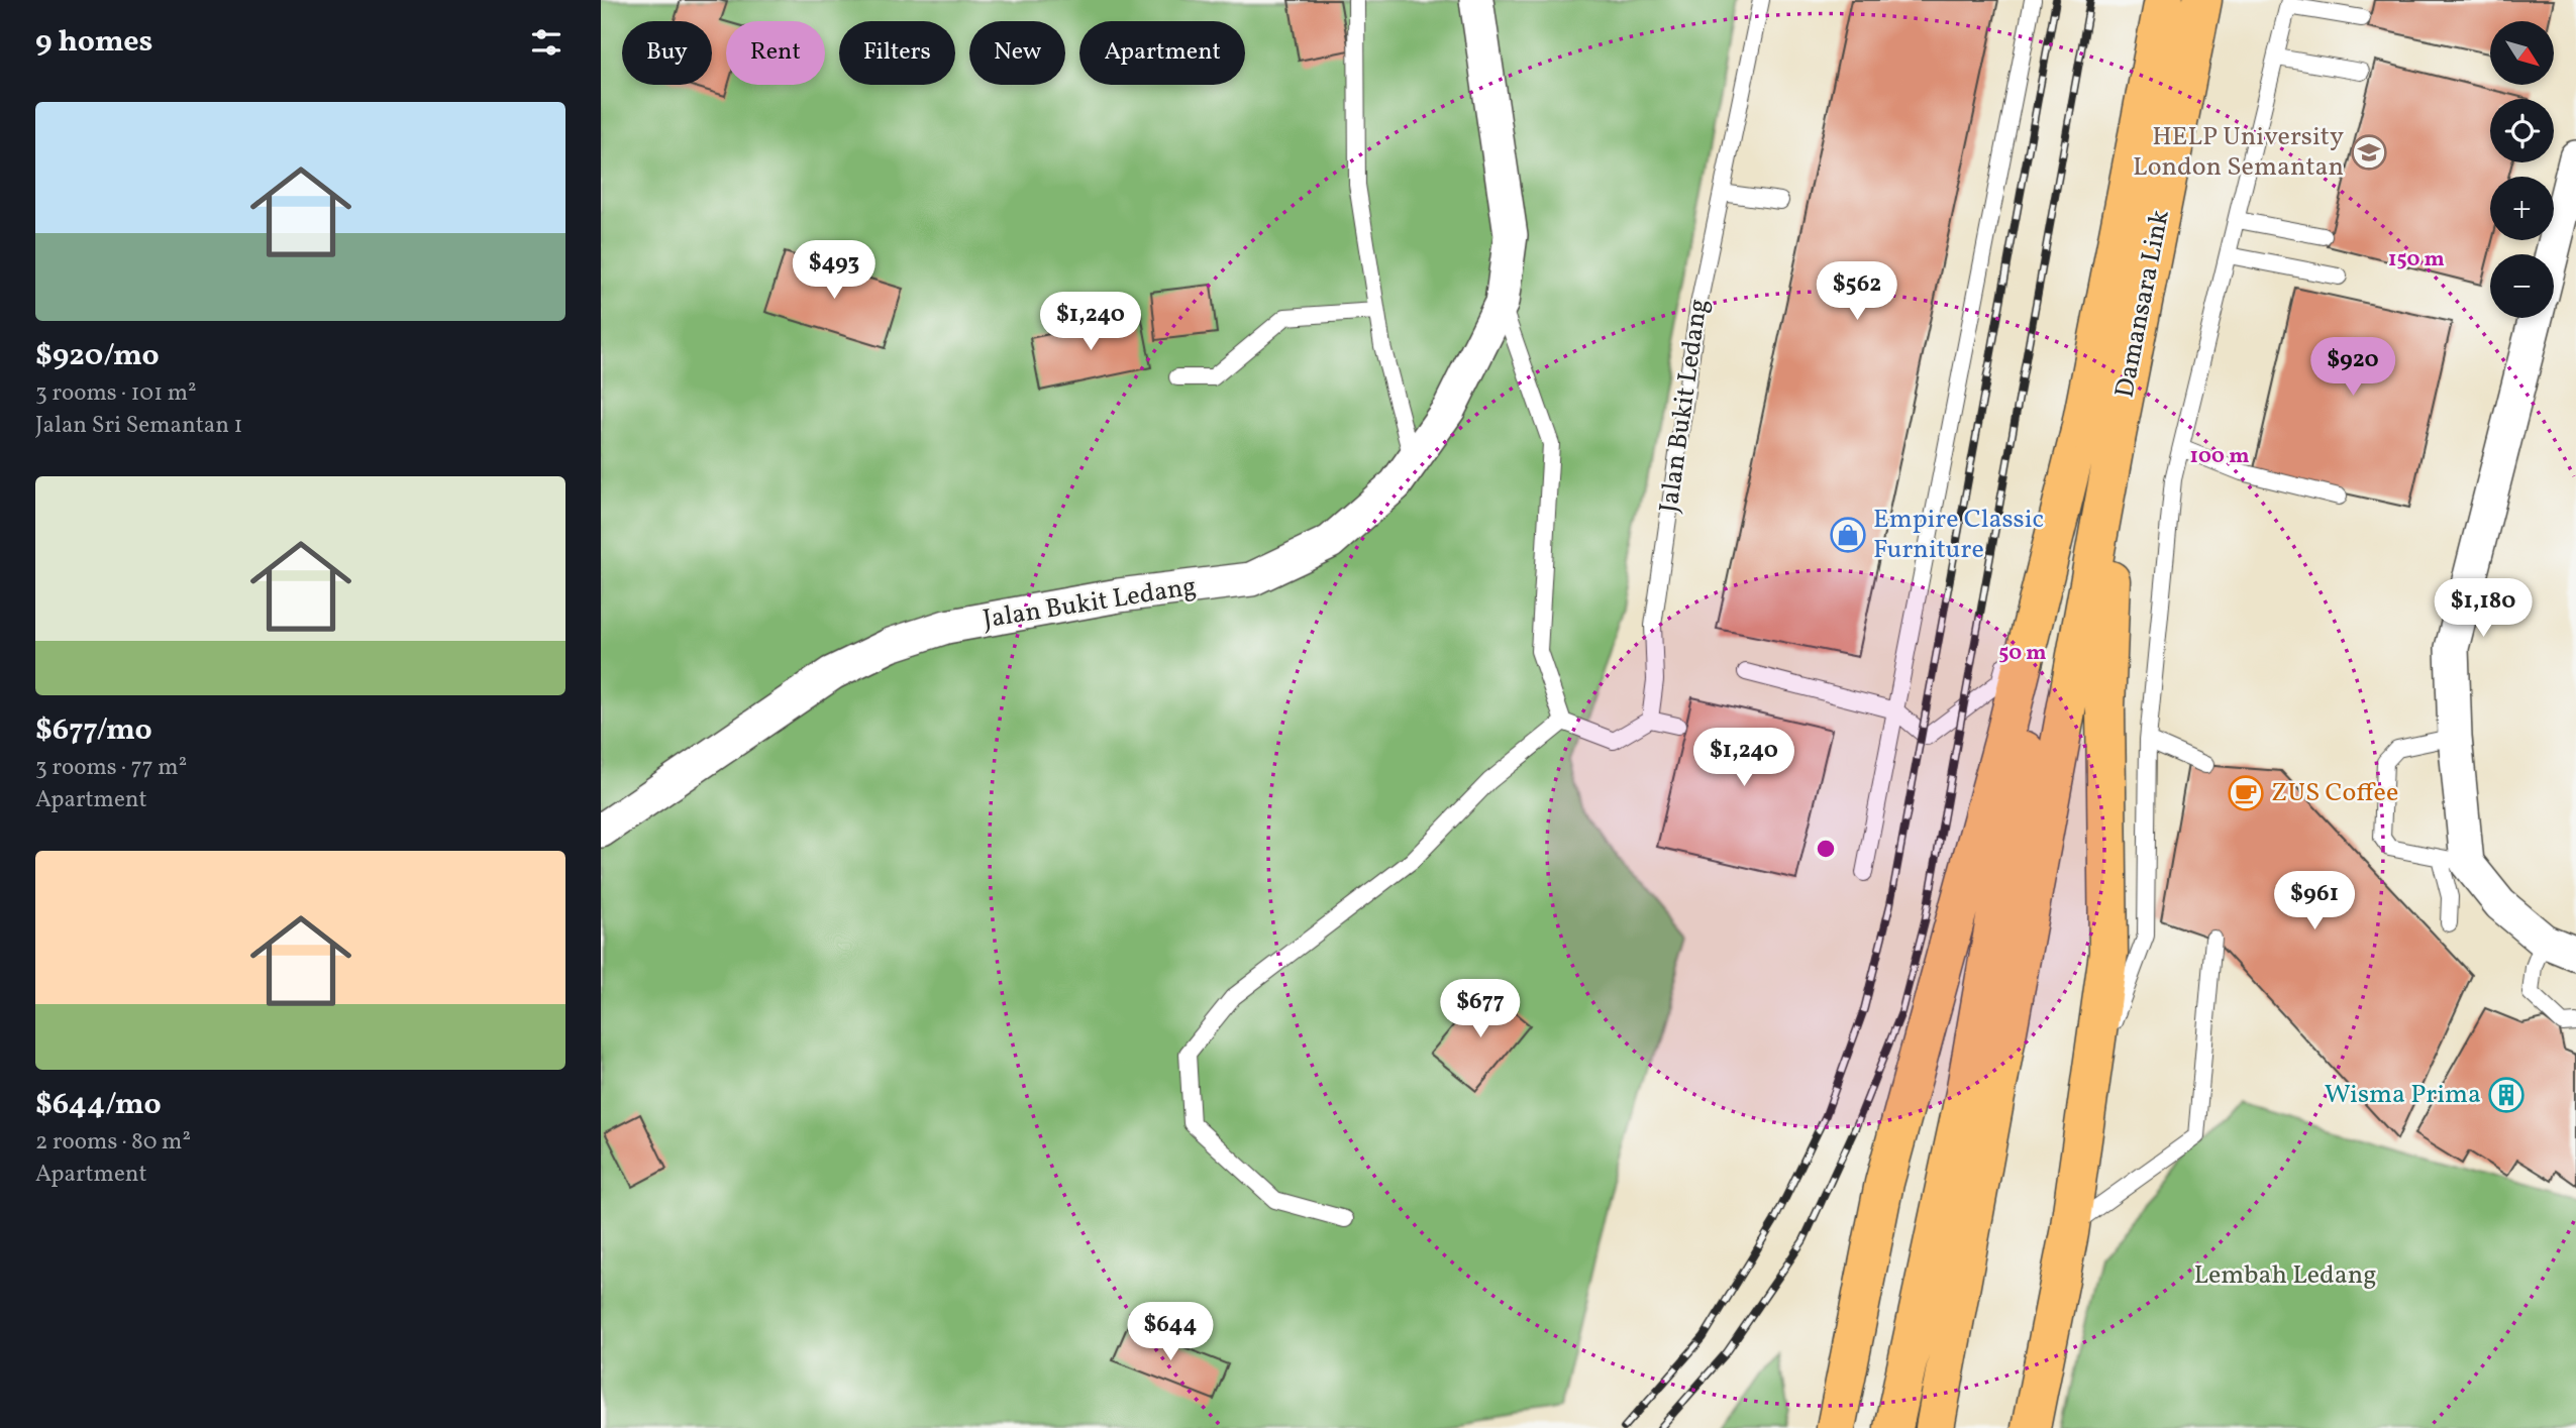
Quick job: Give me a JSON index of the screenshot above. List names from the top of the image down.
{
  "streets": {
    "main road": ["Damansara Link"],
    "street": ["Jalan Bukit Ledang"]
  },
  "parks": ["Lembah Ledang"],
  "places": {
    "school or university": ["HELP University London Semantan"],
    "shop": ["Empire Classic Furniture"],
    "cafe": ["ZUS Coffee"],
    "building": ["Wisma Prima"]
  },
  "north": "bottom right",
  "page": {
    "heading": "9 homes",
    "map_buttons": ["+", "−"],
    "chip": [
      "Buy",
      "Rent",
      "Filters",
      "New",
      "Apartment"
    ],
    "list": [
      {
        "name": "$920/mo",
        "note": "3 rooms · 101 m² · Jalan Sri Semantan 1"
      },
      {
        "name": "$677/mo",
        "note": "3 rooms · 77 m² · Apartment"
      },
      {
        "name": "$644/mo",
        "note": "2 rooms · 80 m² · Apartment"
      }
    ],
    "price": [
      "$493",
      "$562",
      "$1,240",
      "$920",
      "$1,180",
      "$1,240",
      "$961",
      "$677",
      "$644"
    ]
  },
  "rings": ["150 m", "100 m", "50 m"]
}
